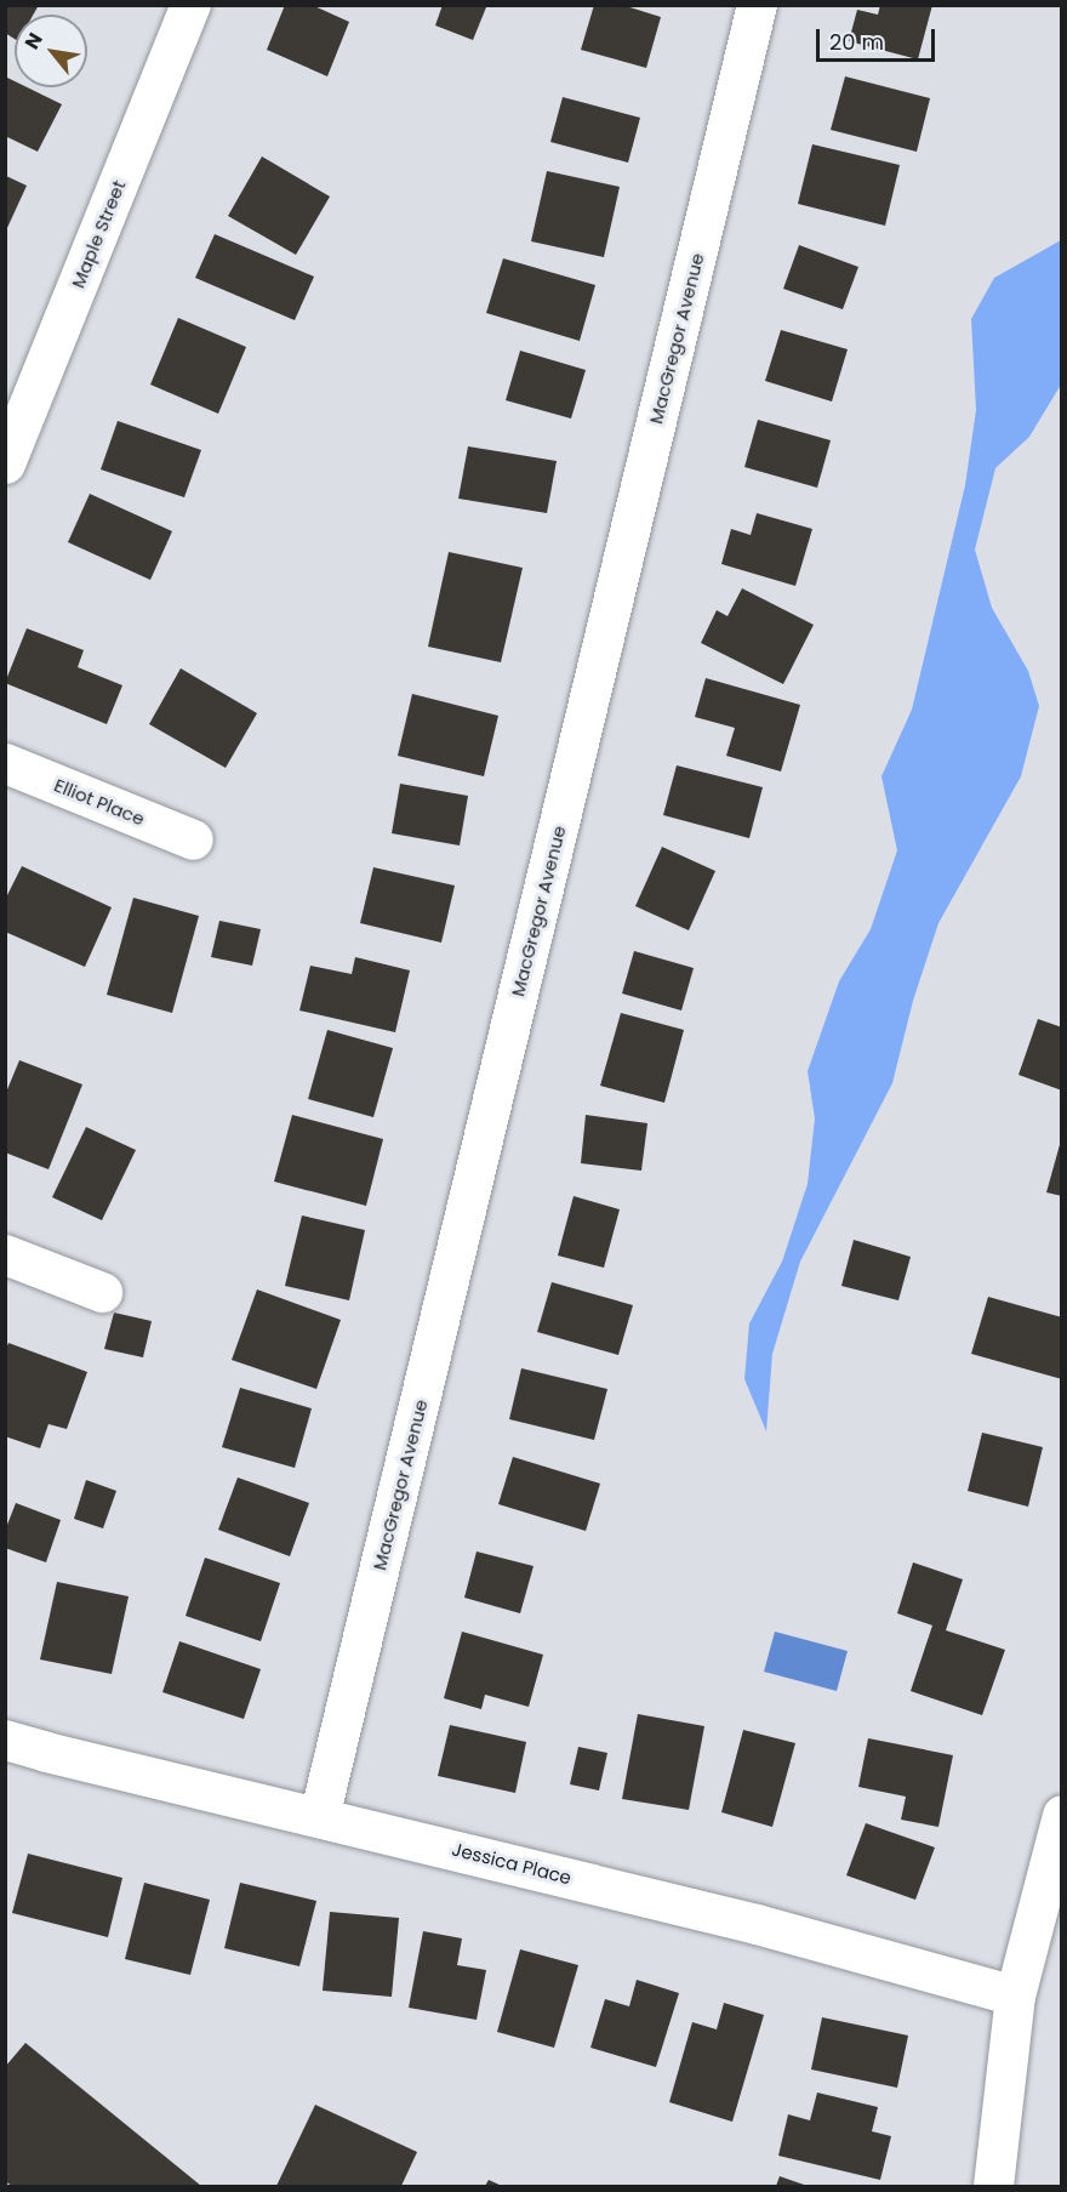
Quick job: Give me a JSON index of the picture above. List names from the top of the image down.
{
  "streets": {
    "street": [
      "Maple Street",
      "MacGregor Avenue",
      "Elliot Place",
      "Jessica Place"
    ]
  },
  "crossings": [
    ["MacGregor Avenue", "Jessica Place"]
  ],
  "scale_bar": "20 m",
  "north": "top left"
}
